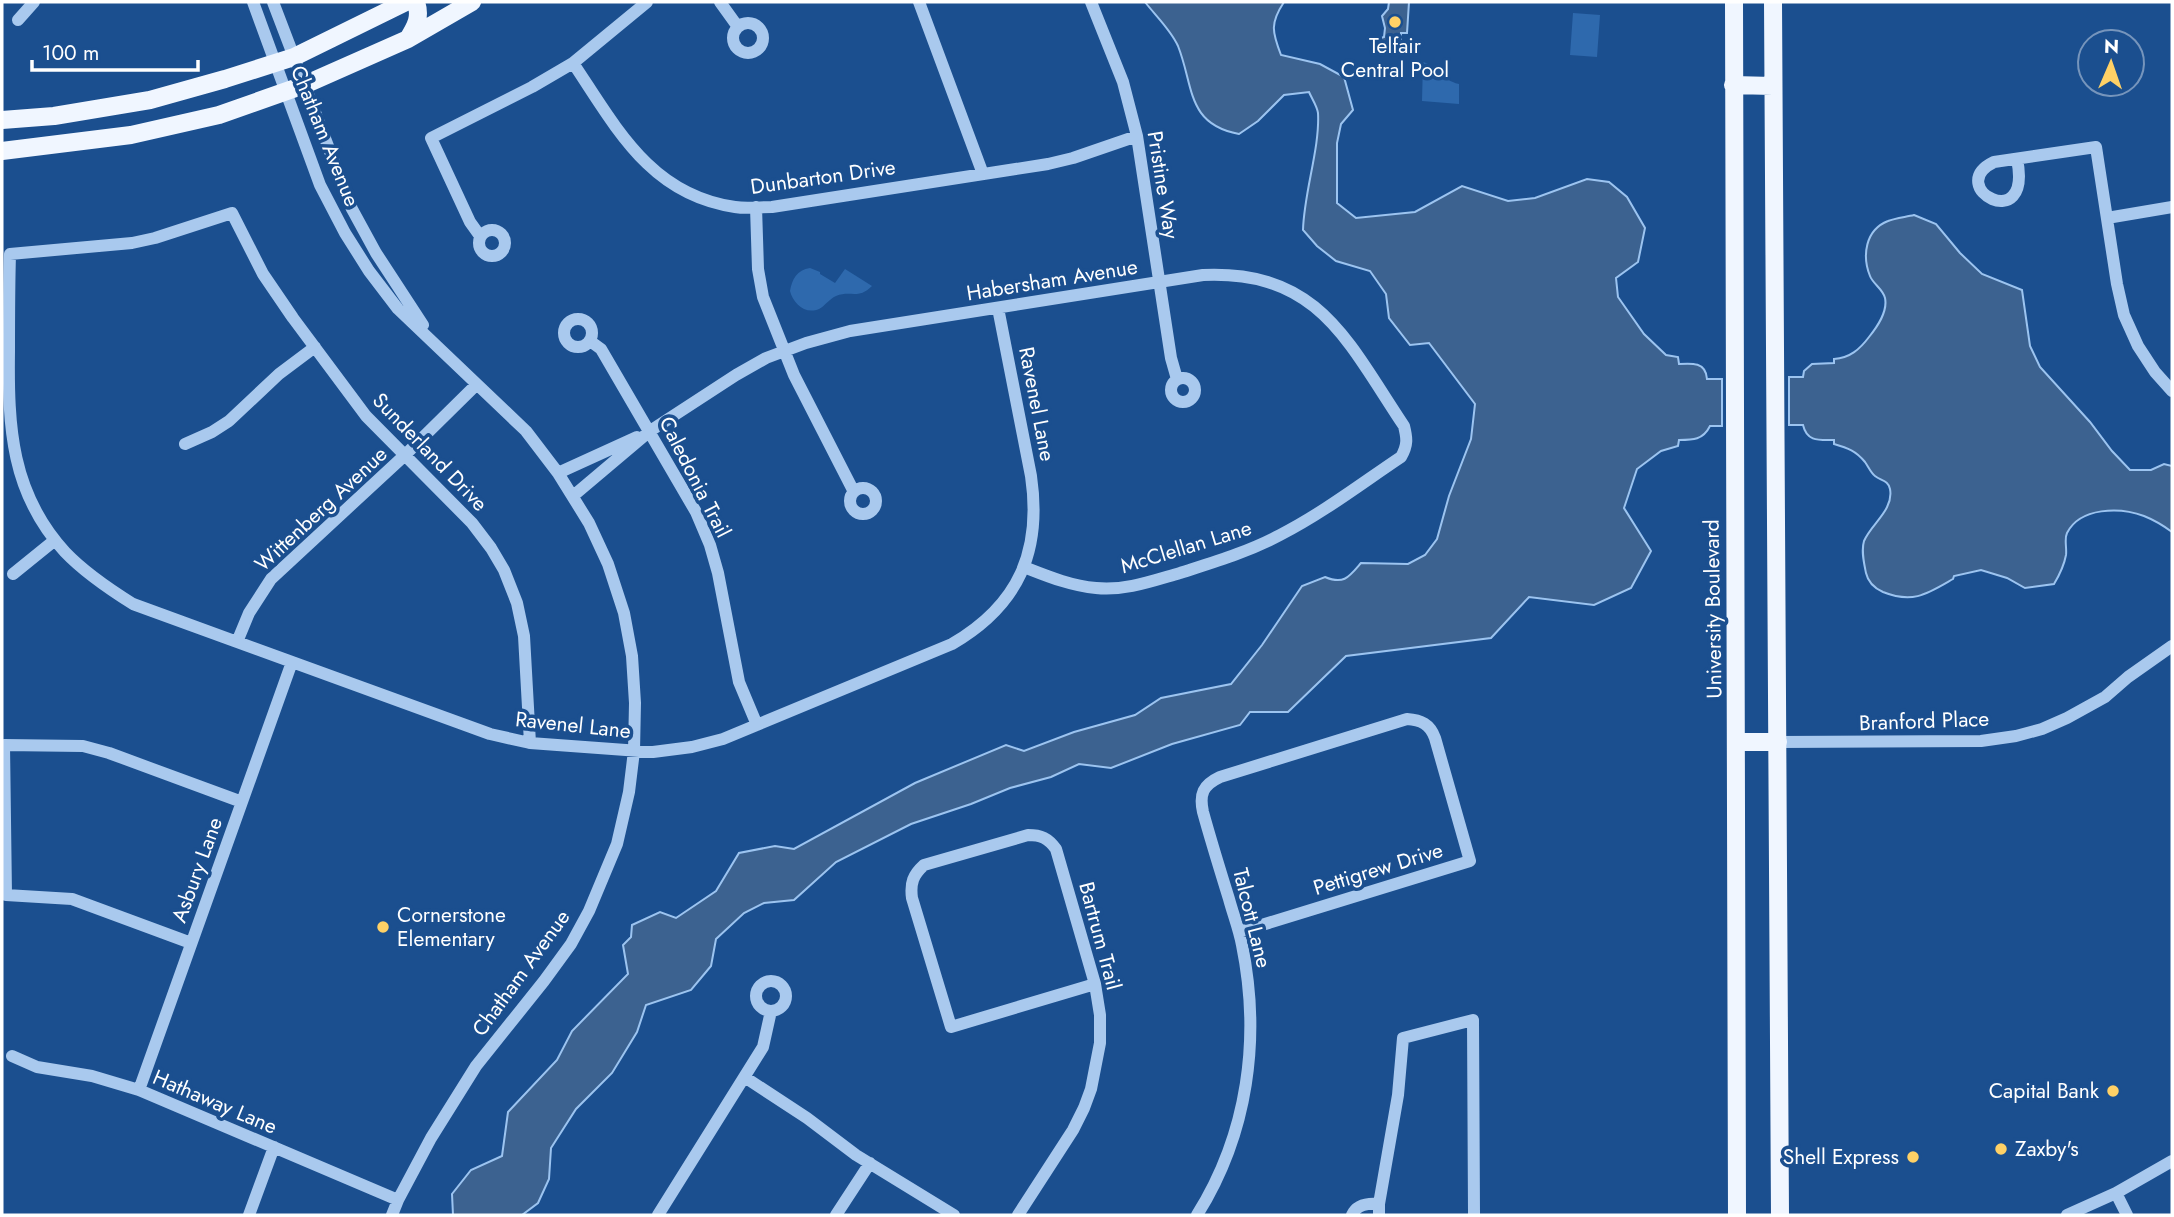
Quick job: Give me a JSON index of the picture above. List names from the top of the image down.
{
  "streets": {
    "main road": ["University Boulevard"],
    "street": [
      "Chatham Avenue",
      "Dunbarton Drive",
      "Pristine Way",
      "Habersham Avenue",
      "Ravenel Lane",
      "Sunderland Drive",
      "Caledonia Trail",
      "Wittenberg Avenue",
      "McClellan Lane",
      "Branford Place",
      "Pettigrew Drive",
      "Asbury Lane",
      "Talcott Lane",
      "Bartrum Trail",
      "Hathaway Lane"
    ]
  },
  "crossings": [
    ["Chatham Avenue", "Habersham Avenue"],
    ["Chatham Avenue", "Ravenel Lane"],
    ["Chatham Avenue", "Wittenberg Avenue"],
    ["Chatham Avenue", "Hathaway Lane"],
    ["Dunbarton Drive", "Pristine Way"],
    ["Pristine Way", "Habersham Avenue"],
    ["Habersham Avenue", "Ravenel Lane"],
    ["Habersham Avenue", "Caledonia Trail"],
    ["Habersham Avenue", "McClellan Lane"],
    ["Ravenel Lane", "Sunderland Drive"],
    ["Ravenel Lane", "Caledonia Trail"],
    ["Ravenel Lane", "Wittenberg Avenue"],
    ["Ravenel Lane", "McClellan Lane"],
    ["Ravenel Lane", "Asbury Lane"],
    ["Sunderland Drive", "Wittenberg Avenue"],
    ["Pettigrew Drive", "Talcott Lane"],
    ["Asbury Lane", "Hathaway Lane"]
  ],
  "places": [
    "Telfair Central Pool",
    "Cornerstone Elementary",
    "Capital Bank",
    "Zaxby's",
    "Shell Express"
  ],
  "scale_bar": "100 m",
  "north": "top"
}
